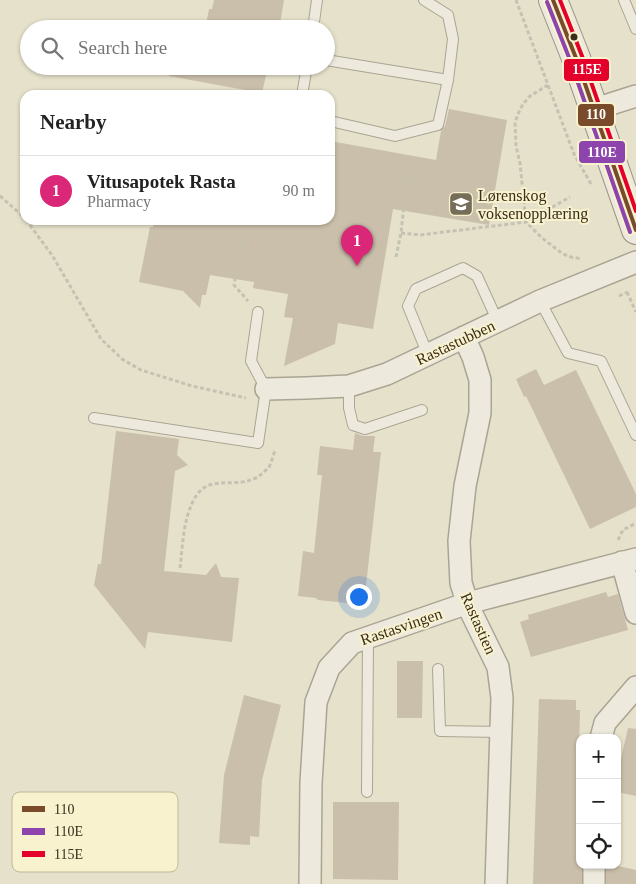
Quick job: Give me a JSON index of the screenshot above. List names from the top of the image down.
{
  "streets": {
    "street": ["Rastastubben", "Rastastien", "Rastasvingen"]
  },
  "crossings": [
    ["Rastastubben", "Rastastien"],
    ["Rastastien", "Rastasvingen"]
  ],
  "places": {
    "school or university": ["Lørenskog voksenopplæring"]
  },
  "lines": ["transit line 110", "transit line 115E", "transit line 110E"],
  "legend": ["110", "110E", "115E"],
  "page": {
    "search": "Search here",
    "heading": "Nearby",
    "list": [
      {
        "mark": "1",
        "name": "Vitusapotek Rasta",
        "note": "Pharmacy",
        "value": "90 m"
      }
    ],
    "pins": "1",
    "map_buttons": ["+", "−"]
  }
}
